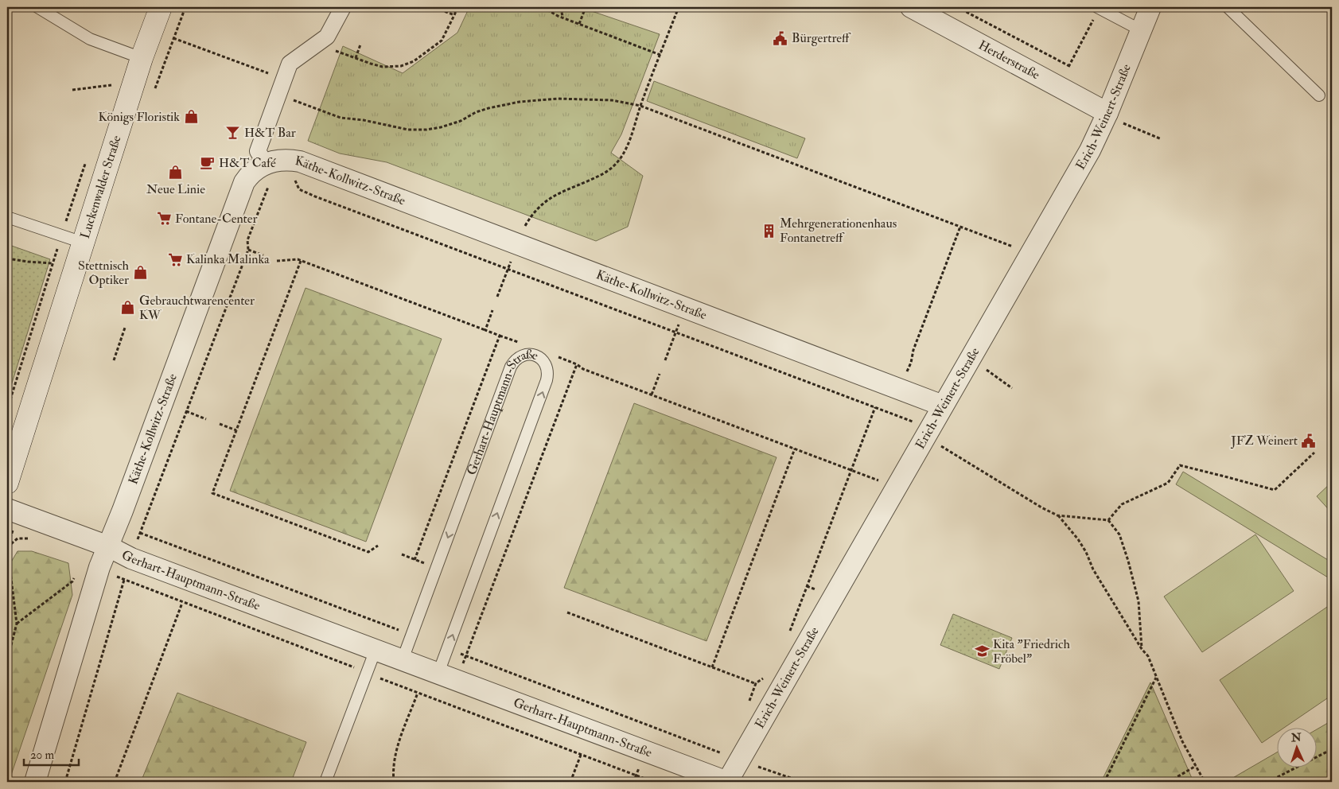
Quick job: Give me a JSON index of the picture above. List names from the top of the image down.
{
  "streets": {
    "main road": ["Luckenwalder Straße"],
    "street": [
      "Herderstraße",
      "Erich-Weinert-Straße",
      "Käthe-Kollwitz-Straße",
      "Gerhart-Hauptmann-Straße"
    ]
  },
  "crossings": [
    ["Herderstraße", "Erich-Weinert-Straße"],
    ["Erich-Weinert-Straße", "Käthe-Kollwitz-Straße"],
    ["Erich-Weinert-Straße", "Gerhart-Hauptmann-Straße"],
    ["Käthe-Kollwitz-Straße", "Gerhart-Hauptmann-Straße"]
  ],
  "places": {
    "public building": ["Bürgertreff", "JFZ Weinert"],
    "shop": [
      "Königs Floristik",
      "Neue Linie",
      "Stettnisch Optiker",
      "Gebrauchtwarencenter KW"
    ],
    "bar": ["H&T Bar"],
    "cafe": ["H&T Café"],
    "supermarket": ["Fontane-Center", "Kalinka Malinka"],
    "building": ["Mehrgenerationenhaus Fontanetreff"],
    "school or university": ["Kita \"Friedrich Fröbel\""]
  },
  "scale_bar": "20 m",
  "north": "top"
}
